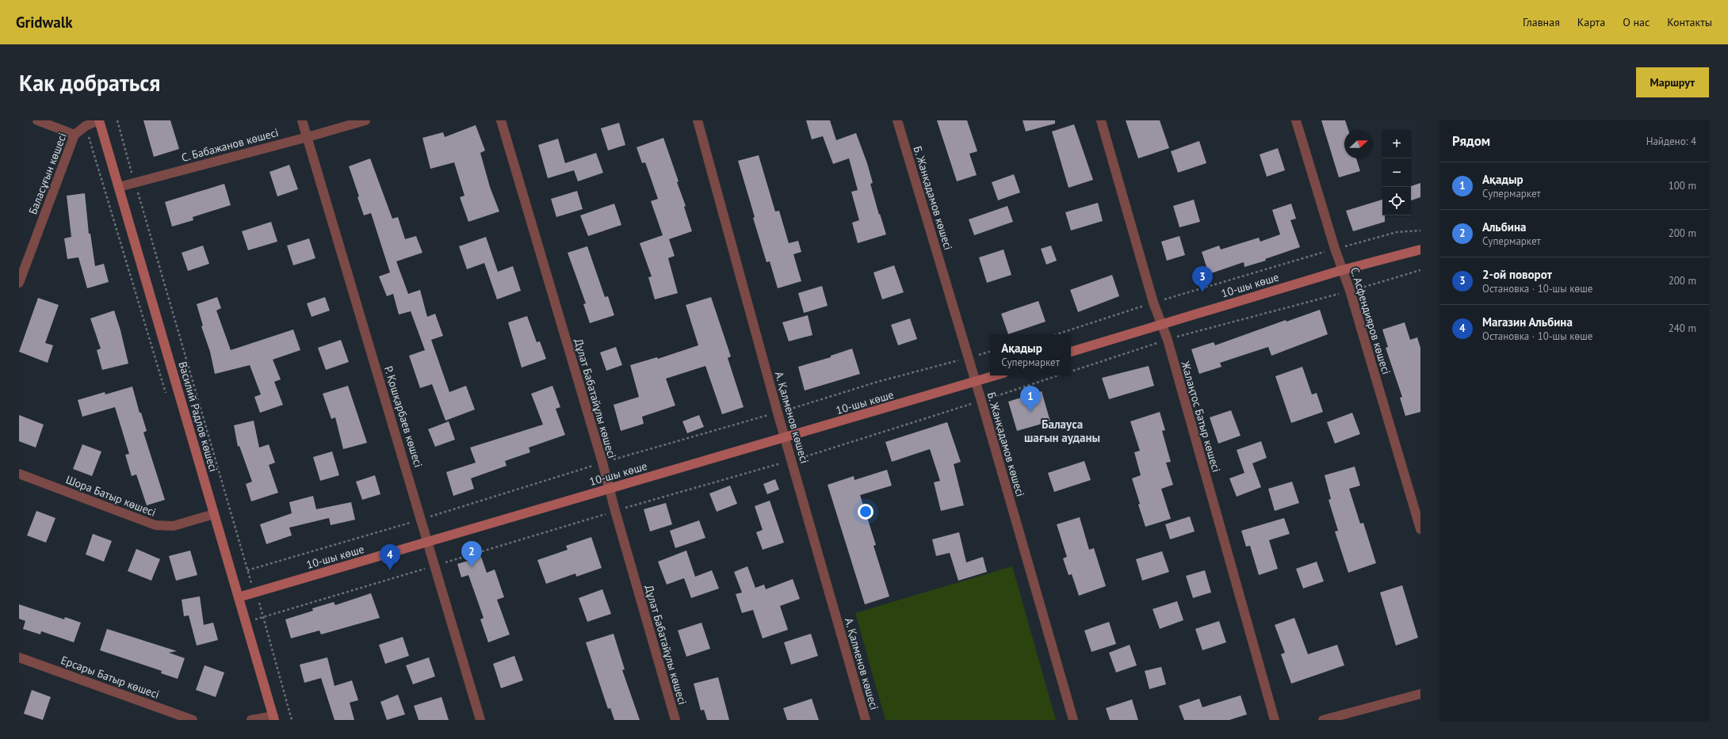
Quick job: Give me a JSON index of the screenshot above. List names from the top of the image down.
{
  "streets": {
    "street": [
      "С. Бабажанов көшесі",
      "Баласұғын көшесі",
      "Б. Жанқадамов көшесі",
      "10-шы көше",
      "С. Асфендияров көшесі",
      "Дұлат Бабатайұлы көшесі",
      "Василий Радлов көшесі",
      "Р. Қошқарбаев көшесі",
      "Жалаңтос Батыр көшесі",
      "А. Қалменов көшесі",
      "Шора Батыр көшесі",
      "Ерсары Батыр көшесі"
    ]
  },
  "crossings": [
    ["С. Бабажанов көшесі", "Василий Радлов көшесі"],
    ["С. Бабажанов көшесі", "Р. Қошқарбаев көшесі"],
    ["Баласұғын көшесі", "Василий Радлов көшесі"],
    ["Б. Жанқадамов көшесі", "10-шы көше"],
    ["10-шы көше", "С. Асфендияров көшесі"],
    ["10-шы көше", "Дұлат Бабатайұлы көшесі"],
    ["10-шы көше", "Василий Радлов көшесі"],
    ["10-шы көше", "Р. Қошқарбаев көшесі"],
    ["10-шы көше", "Жалаңтос Батыр көшесі"],
    ["10-шы көше", "А. Қалменов көшесі"],
    ["Василий Радлов көшесі", "Шора Батыр көшесі"]
  ],
  "districts": ["Балауса шағын ауданы"],
  "north": "right",
  "page": {
    "header": "Gridwalk",
    "nav": [
      "Главная",
      "Карта",
      "О нас",
      "Контакты"
    ],
    "buttons": "Маршрут",
    "title": "Как добраться",
    "heading": ["Рядом", "Найдено: 4"],
    "map_buttons": ["+", "−"],
    "list": [
      {
        "mark": "1",
        "name": "Ақадыр",
        "note": "Супермаркет",
        "value": "100 m"
      },
      {
        "mark": "2",
        "name": "Альбина",
        "note": "Супермаркет",
        "value": "200 m"
      },
      {
        "mark": "3",
        "name": "2-ой поворот",
        "note": "Остановка · 10-шы көше",
        "value": "200 m"
      },
      {
        "mark": "4",
        "name": "Магазин Альбина",
        "note": "Остановка · 10-шы көше",
        "value": "240 m"
      }
    ],
    "pins": [
      "3",
      "1",
      "2",
      "4"
    ],
    "popup": ["Ақадыр", "Супермаркет"]
  }
}
